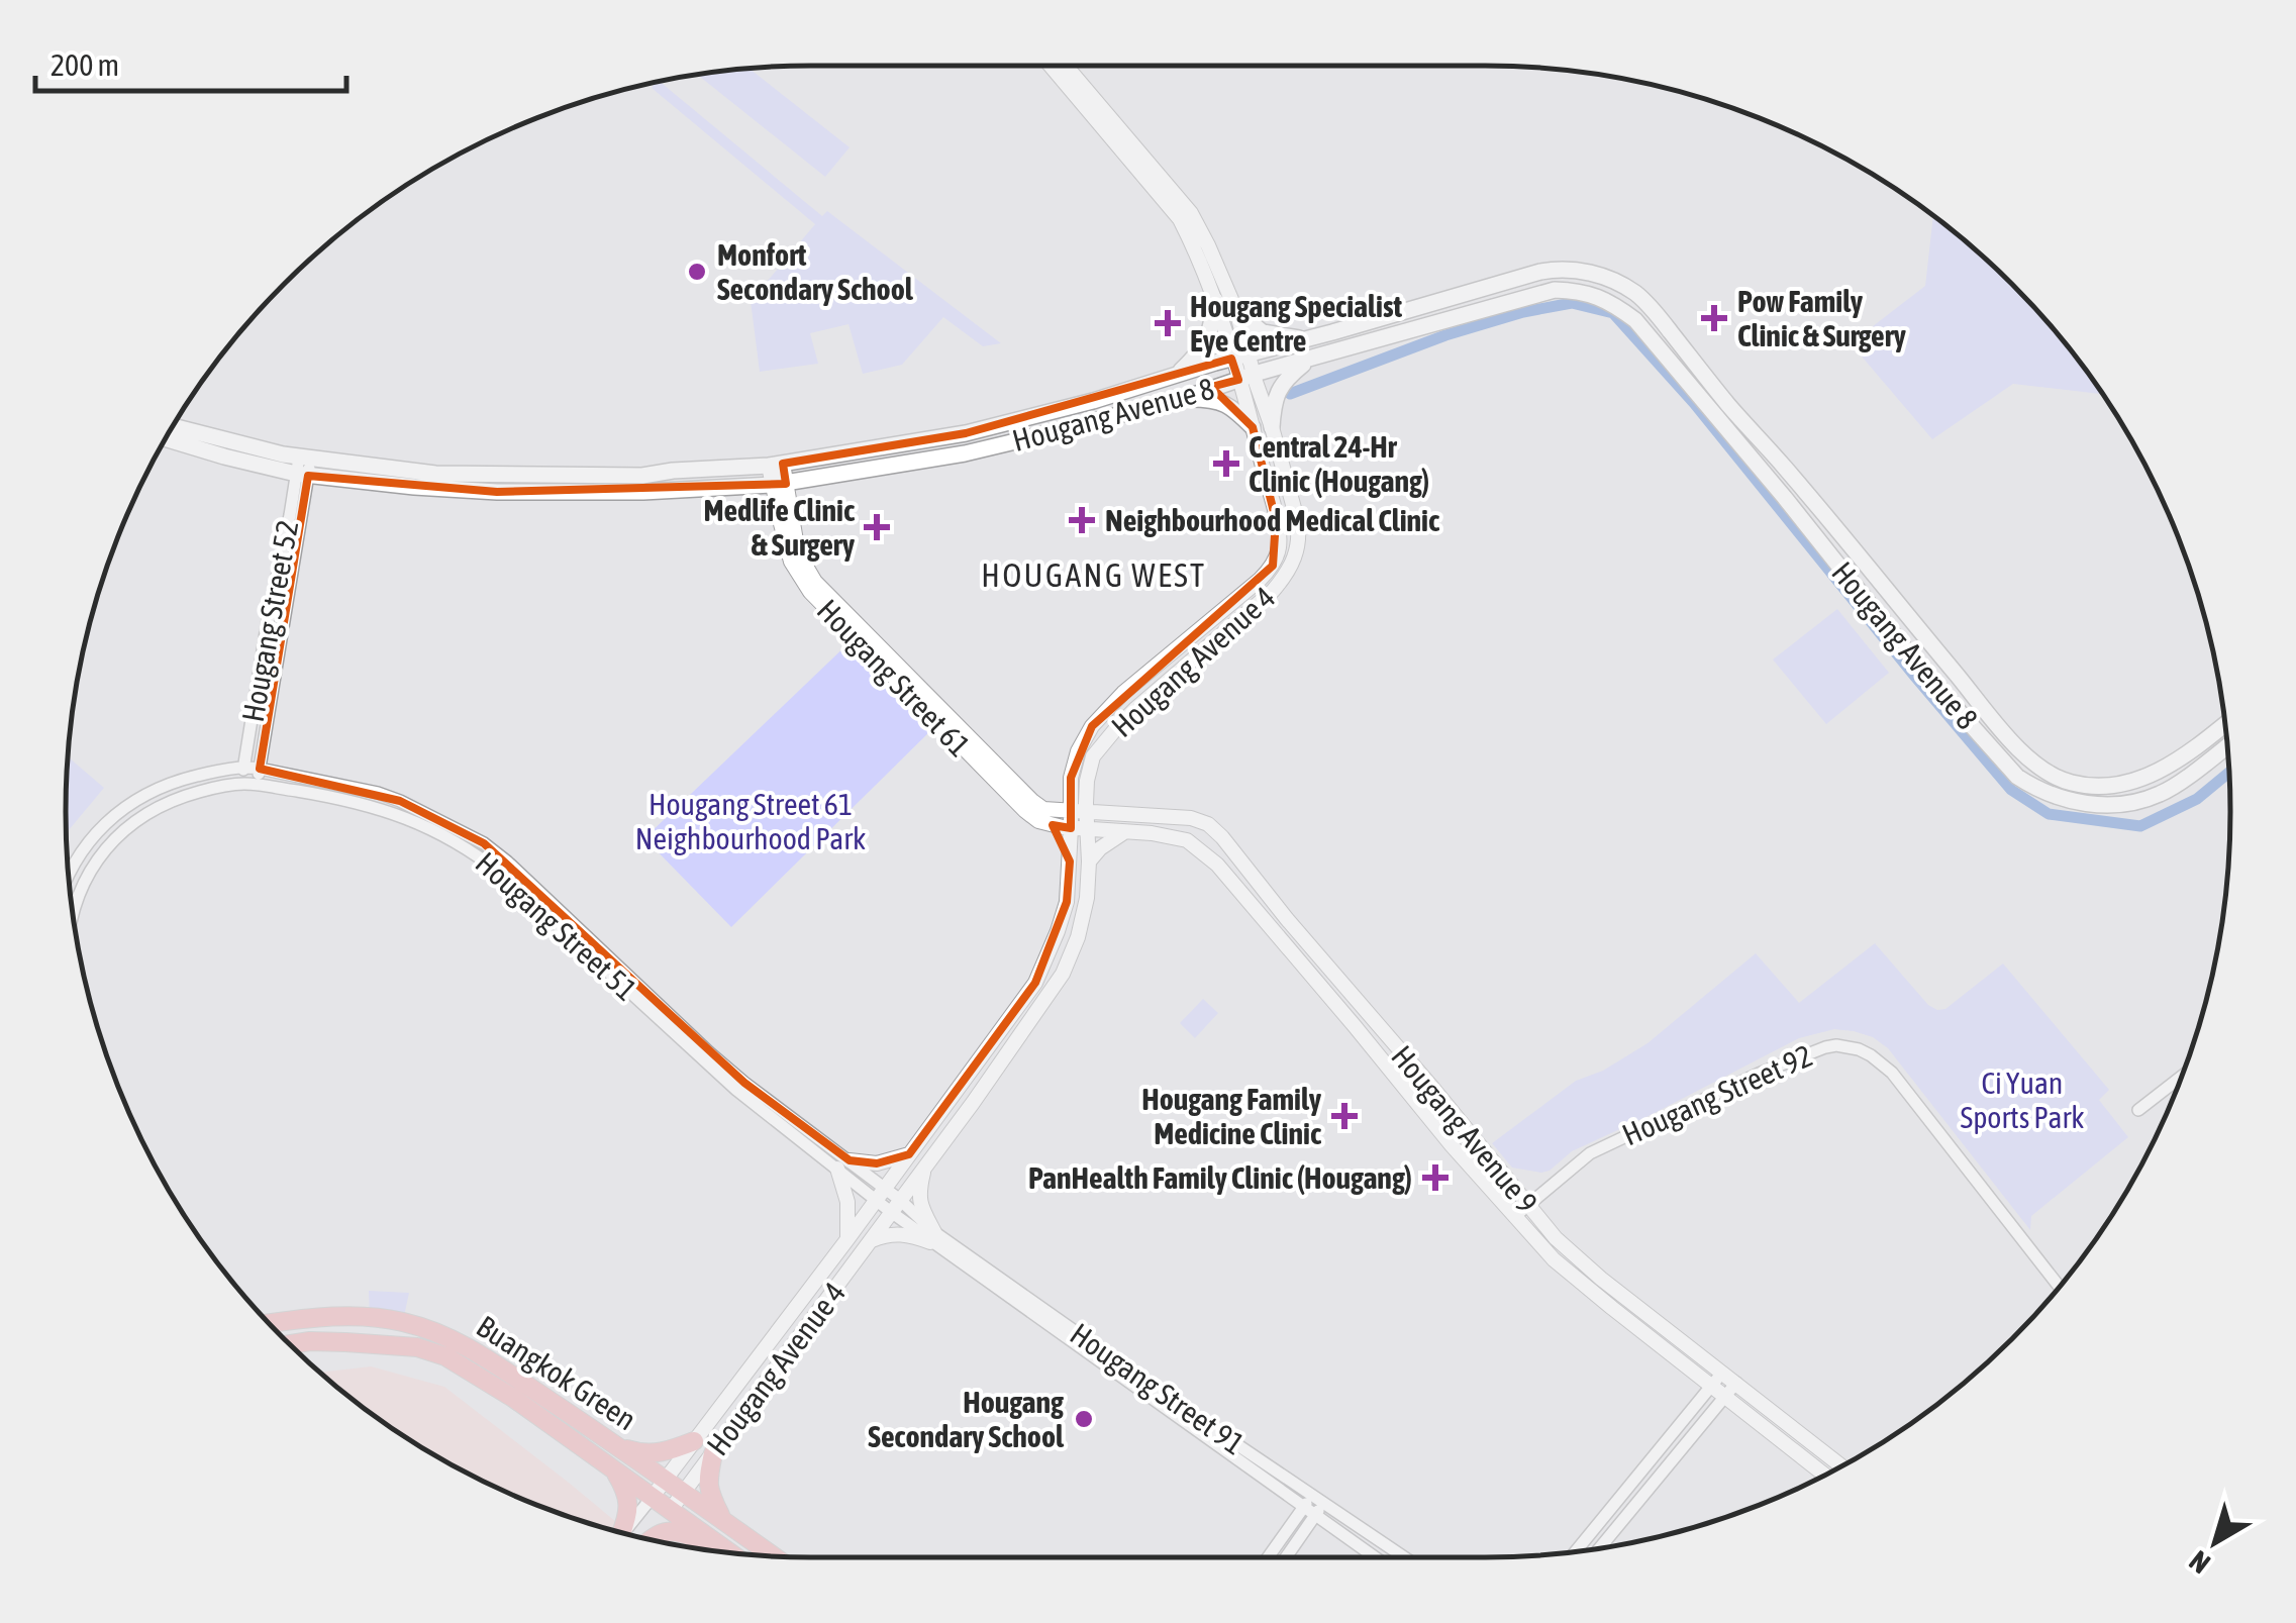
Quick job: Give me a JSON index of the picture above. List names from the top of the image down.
{
  "streets": {
    "main road": ["Hougang Avenue 8", "Buangkok Green"],
    "street": [
      "Hougang Street 52",
      "Hougang Avenue 4",
      "Hougang Street 61",
      "Hougang Street 51",
      "Hougang Street 92",
      "Hougang Avenue 9",
      "Hougang Street 91"
    ]
  },
  "crossings": [
    ["Hougang Avenue 8", "Hougang Street 52"],
    ["Hougang Avenue 8", "Hougang Avenue 4"],
    ["Hougang Avenue 8", "Hougang Street 61"],
    ["Hougang Street 52", "Hougang Street 51"],
    ["Hougang Avenue 4", "Hougang Street 61"],
    ["Hougang Avenue 4", "Hougang Street 51"],
    ["Hougang Avenue 4", "Hougang Avenue 9"],
    ["Hougang Avenue 4", "Buangkok Green"],
    ["Hougang Avenue 4", "Hougang Street 91"],
    ["Hougang Street 51", "Hougang Street 91"],
    ["Hougang Street 92", "Hougang Avenue 9"]
  ],
  "districts": ["HOUGANG WEST"],
  "parks": ["Hougang Street 61 Neighbourhood Park", "Ci Yuan Sports Park"],
  "places": {
    "other": ["Monfort Secondary School", "Hougang Secondary School"],
    "health": [
      "Pow Family Clinic & Surgery",
      "Hougang Specialist Eye Centre",
      "Central 24-Hr Clinic (Hougang)",
      "Neighbourhood Medical Clinic",
      "Medlife Clinic & Surgery",
      "Hougang Family Medicine Clinic",
      "PanHealth Family Clinic (Hougang)"
    ]
  },
  "scale_bar": "200 m",
  "north": "bottom left"
}
